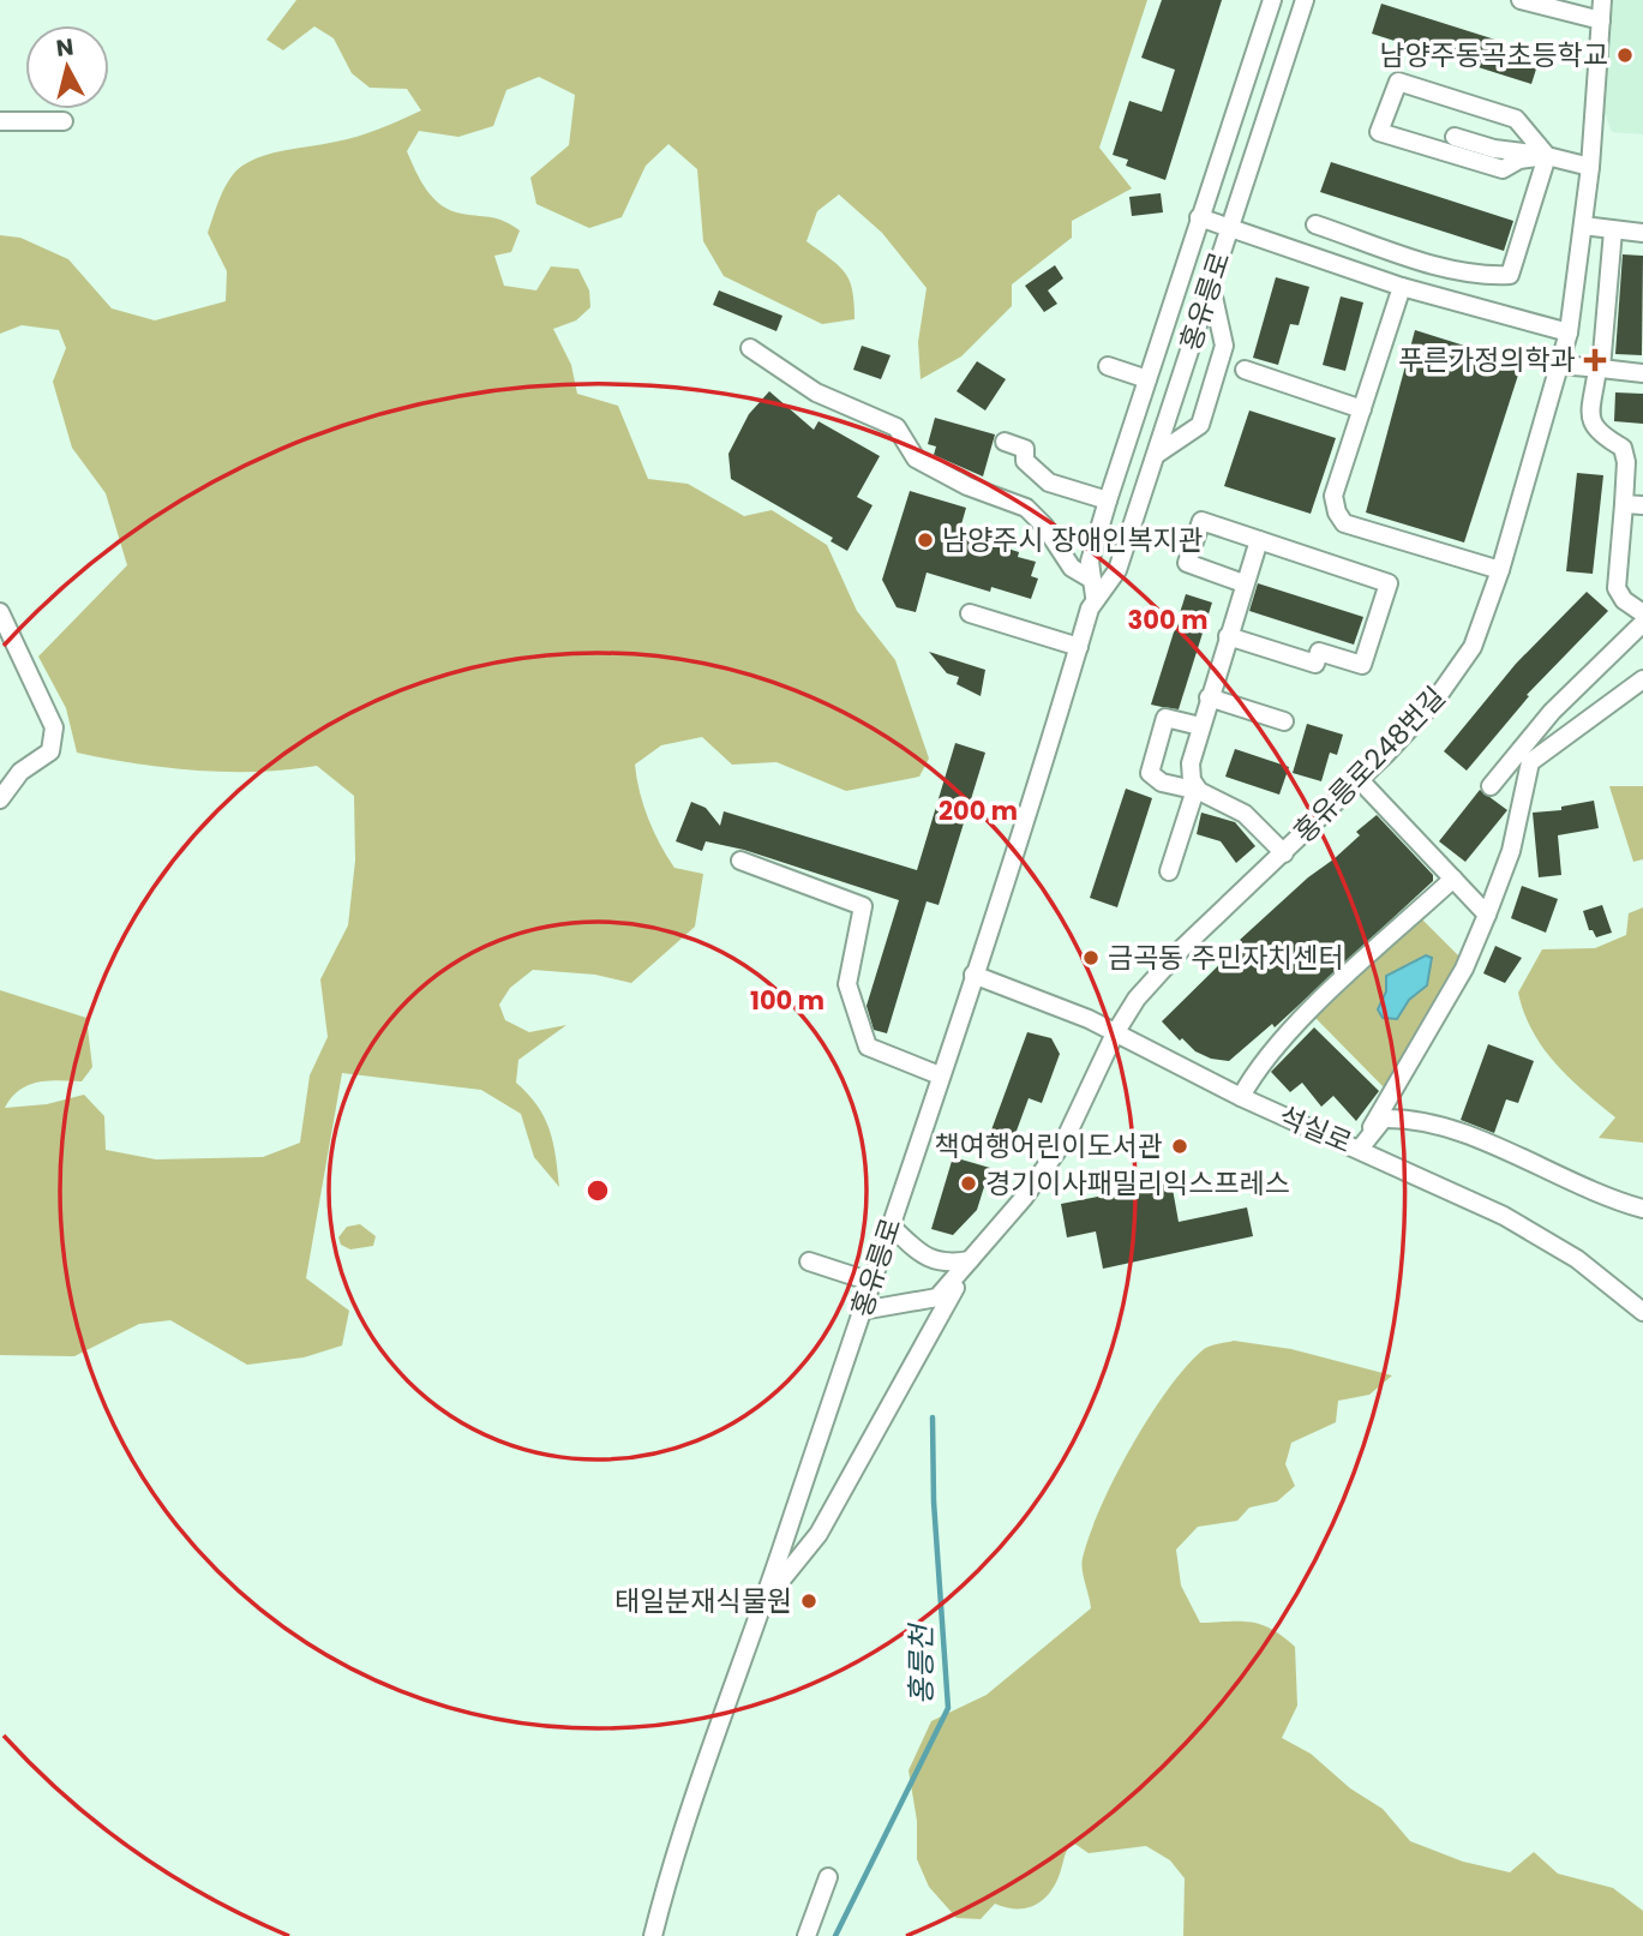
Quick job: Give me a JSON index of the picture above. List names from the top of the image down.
{
  "streets": {
    "street": ["홍유릉로", "홍유릉로248번길", "석실로"]
  },
  "crossings": [
    ["홍유릉로", "홍유릉로248번길"],
    ["홍유릉로", "석실로"],
    ["홍유릉로248번길", "석실로"]
  ],
  "water": ["홍릉천"],
  "places": {
    "other": [
      "남양주동곡초등학교",
      "남양주시 장애인복지관",
      "금곡동 주민자치센터",
      "책여행어린이도서관",
      "경기이사패밀리익스프레스",
      "태일분재식물원"
    ],
    "health": ["푸른가정의학과"]
  },
  "north": "top",
  "rings": ["300 m", "200 m", "100 m"]
}
